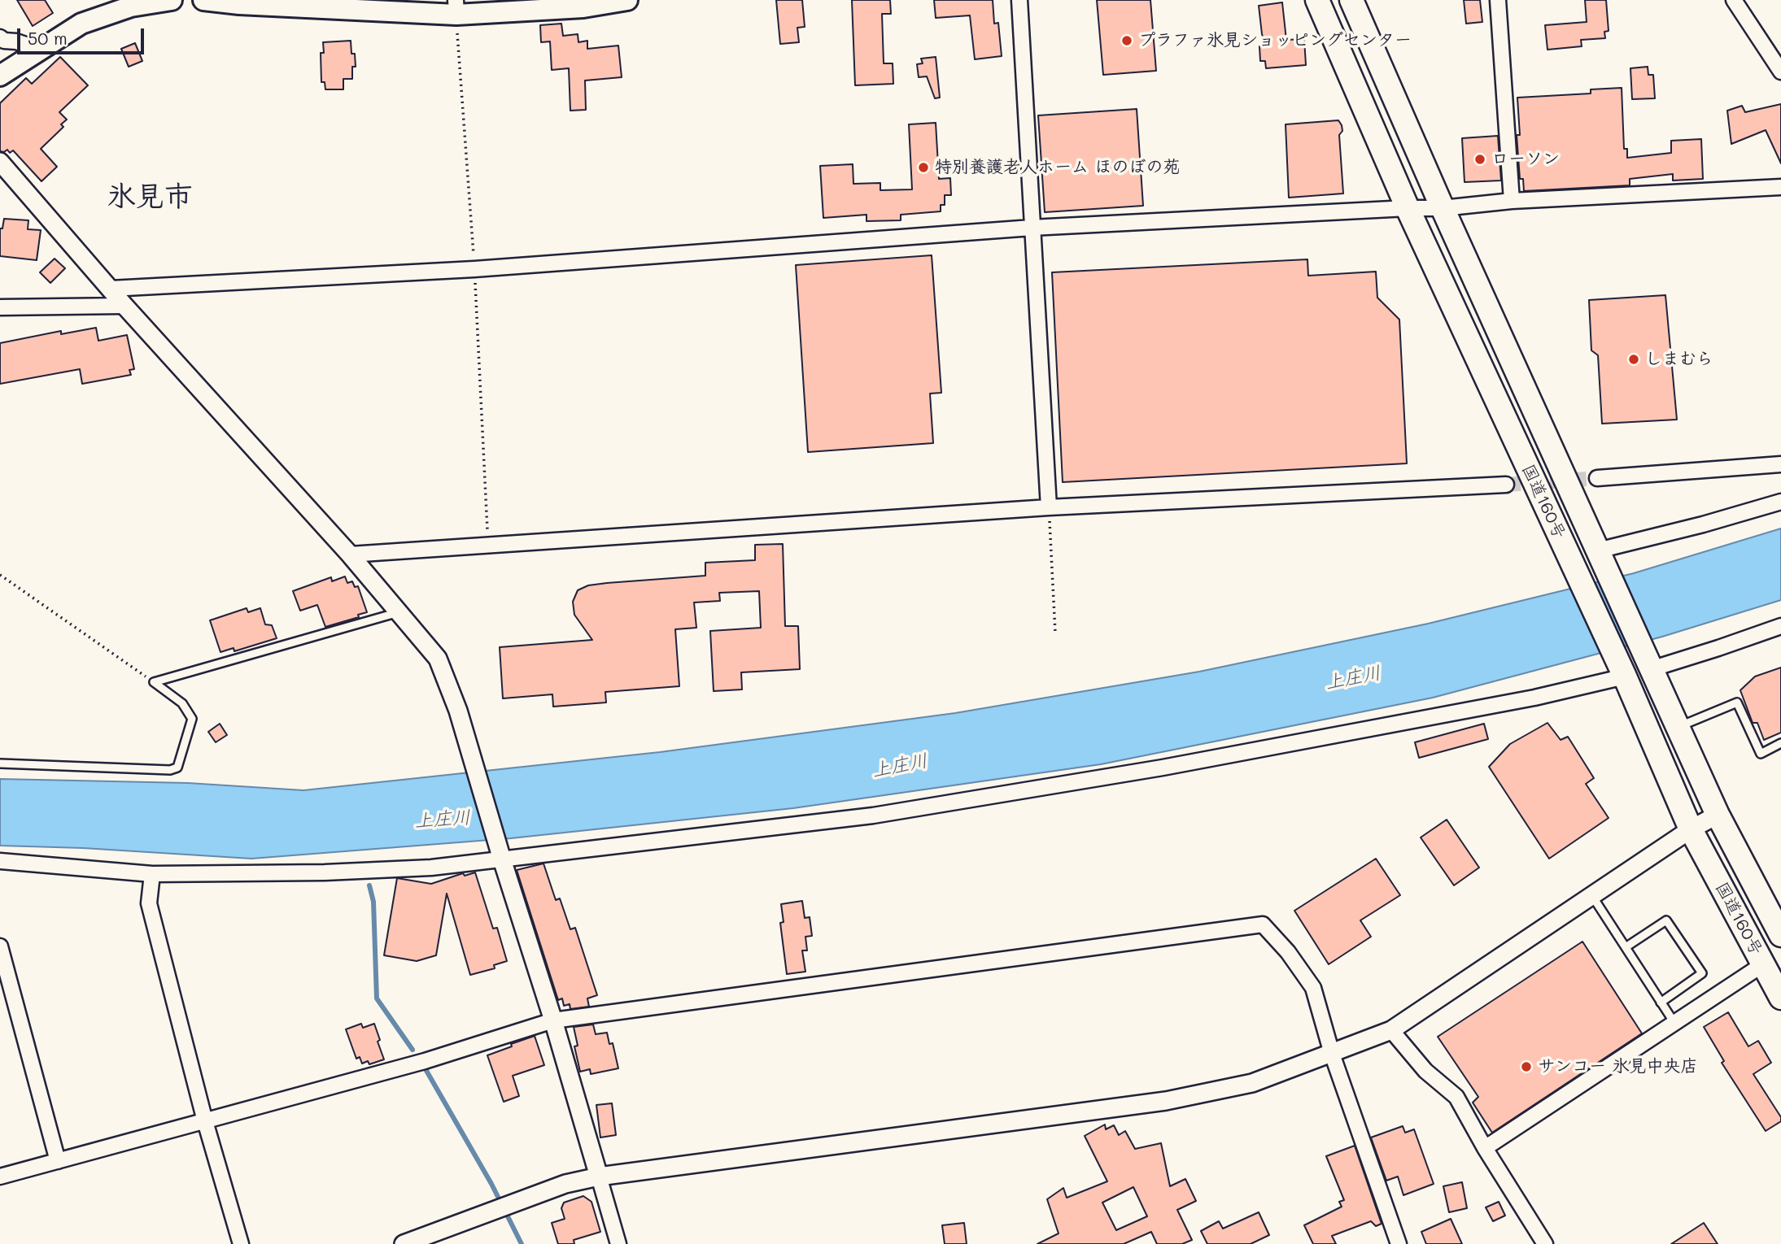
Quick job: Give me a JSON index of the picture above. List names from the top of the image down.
{
  "streets": {
    "highway": ["国道160号"]
  },
  "districts": ["氷見市"],
  "water": ["上庄川"],
  "places": [
    "プラファ氷見ショッピングセンター",
    "ローソン",
    "特別養護老人ホーム ほのぼの苑",
    "しまむら",
    "サンコー 氷見中央店"
  ],
  "scale_bar": "50 m"
}
